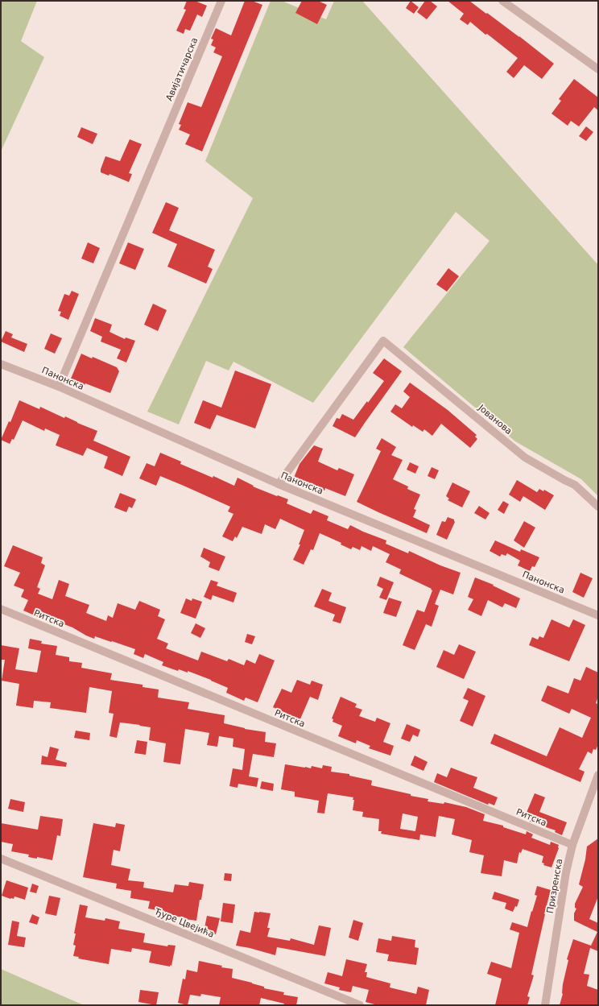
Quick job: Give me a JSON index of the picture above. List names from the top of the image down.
{
  "streets": {
    "street": [
      "Авијатичарска",
      "Панонска",
      "Јованова",
      "Ритска",
      "Призренска",
      "Ђуре Цвејића"
    ]
  },
  "crossings": [
    ["Авијатичарска", "Панонска"],
    ["Панонска", "Јованова"],
    ["Ритска", "Призренска"]
  ]
}
